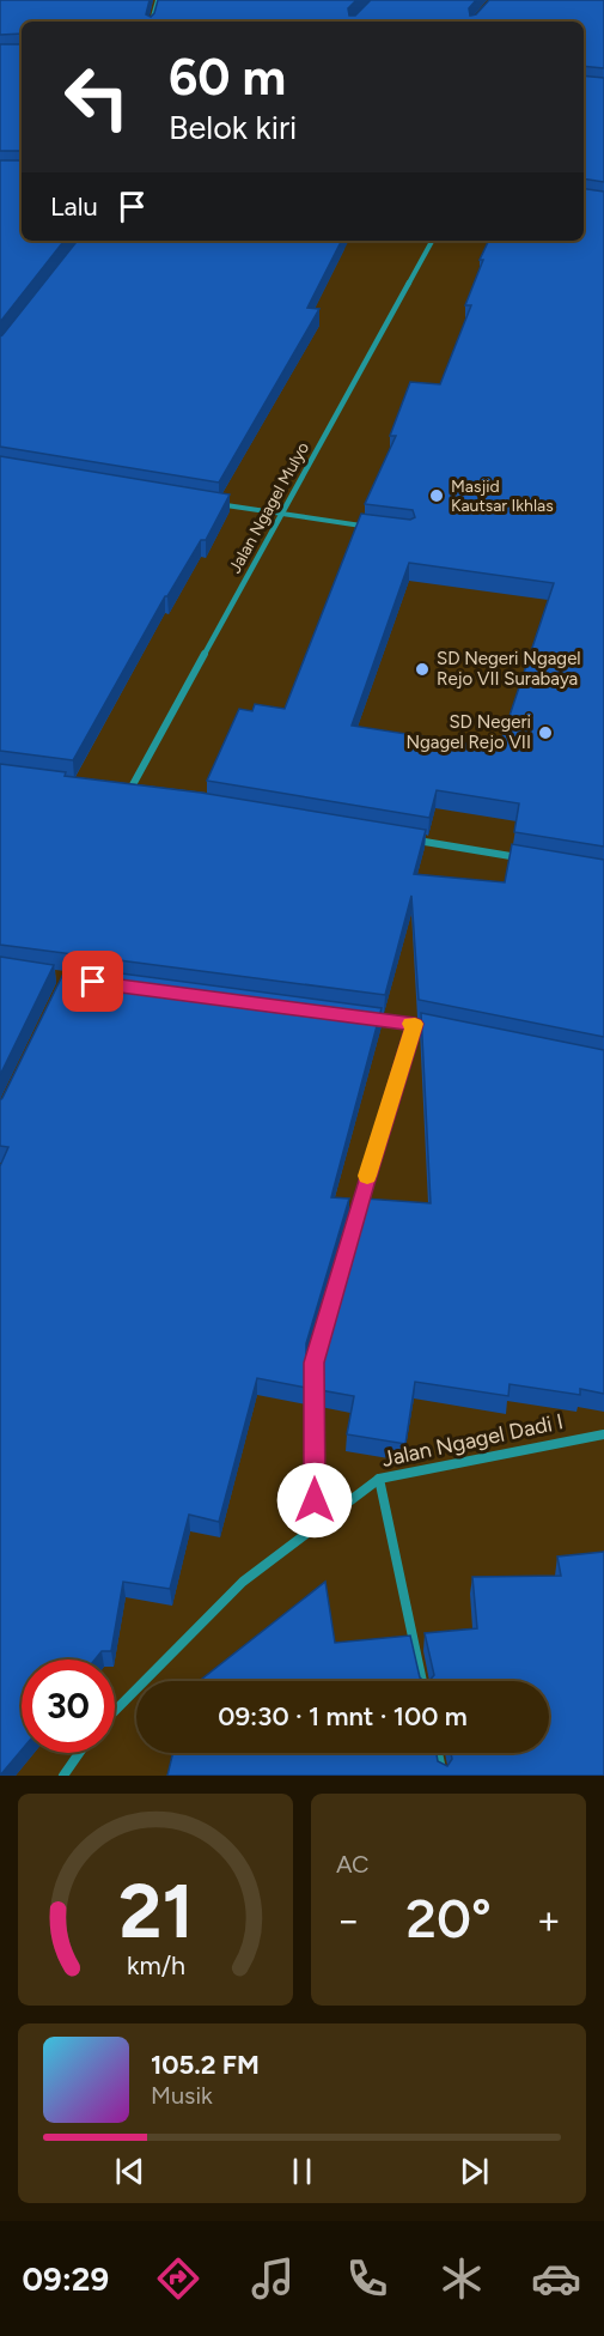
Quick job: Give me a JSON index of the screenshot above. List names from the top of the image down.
{
  "streets": {
    "street": ["Jalan Ngagel Mulyo", "Jalan Ngagel Dadi I"]
  },
  "places": ["Masjid Kautsar Ikhlas", "SD Negeri Ngagel Rejo VII Surabaya", "SD Negeri Ngagel Rejo VII"],
  "page": {
    "turn": ["60 m", "Belok kiri"],
    "then": "Lalu",
    "limit": "30",
    "trip": "09:30 · 1 mnt · 100 m",
    "tile": "AC",
    "heat": ["−", "20°", "+"],
    "song": ["105.2 FM", "Musik"],
    "tabs": "09:29",
    "gauge": ["21", "km/h"]
  }
}
